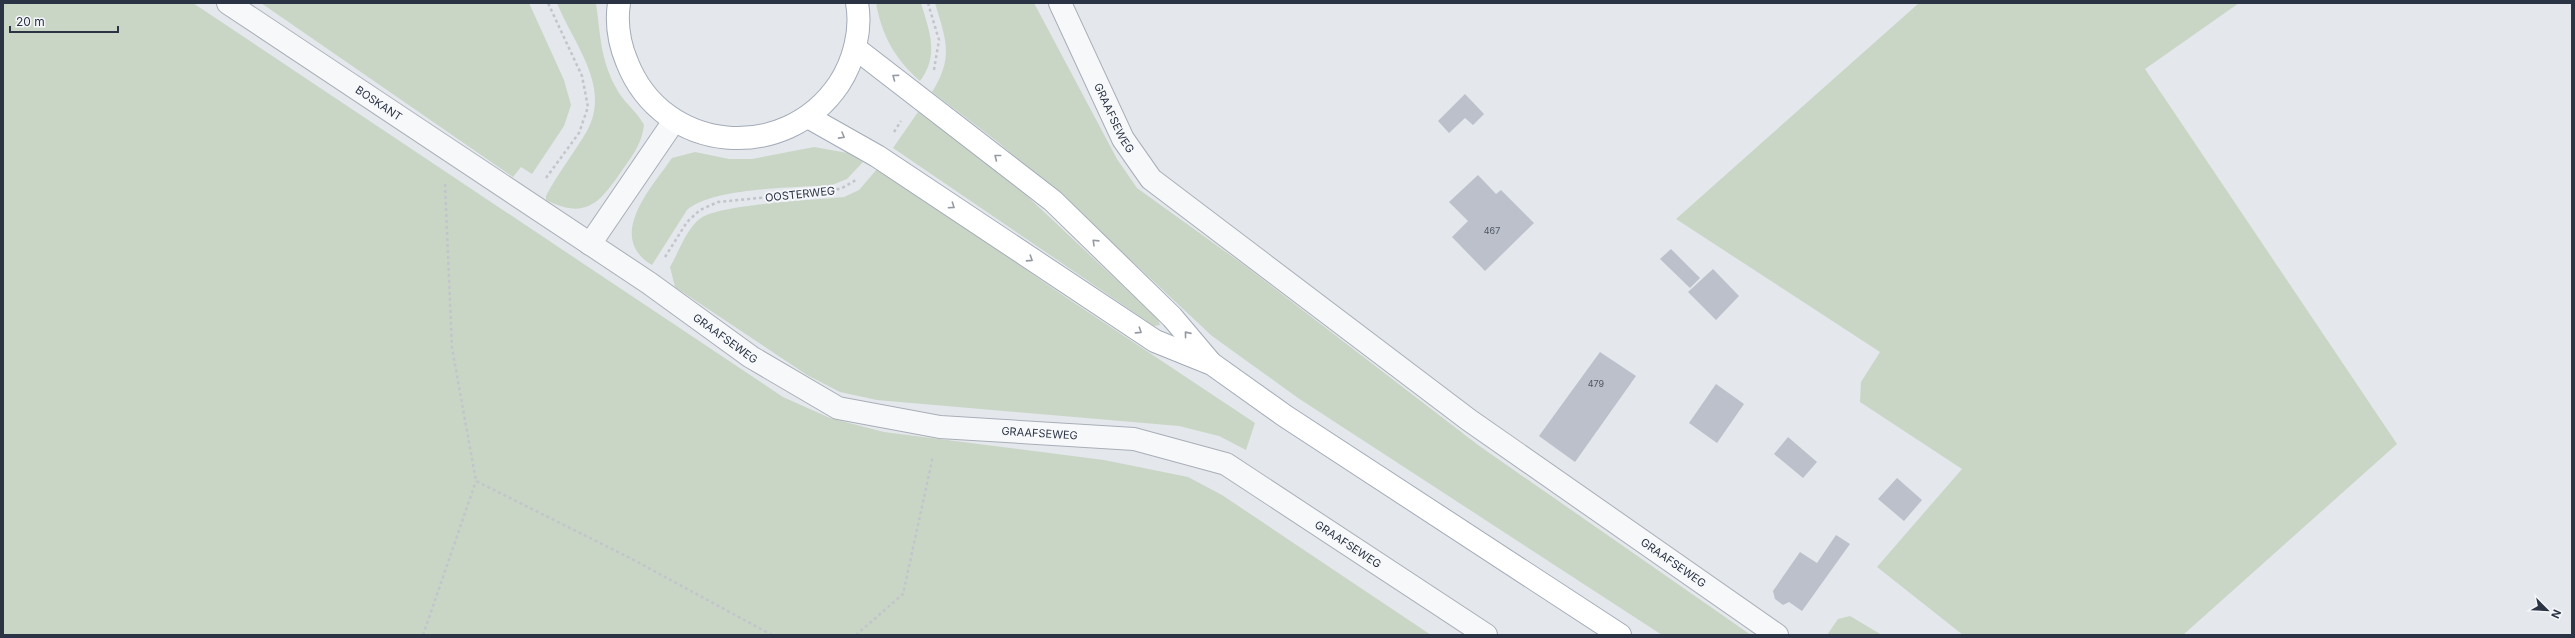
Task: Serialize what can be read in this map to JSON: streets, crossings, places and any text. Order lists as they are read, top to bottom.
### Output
{
  "streets": {
    "street": ["BOSKANT", "GRAAFSEWEG"],
    "path": ["OOSTERWEG"]
  },
  "crossings": [
    ["BOSKANT", "GRAAFSEWEG"],
    ["GRAAFSEWEG", "OOSTERWEG"]
  ],
  "house_numbers": ["467", "479"],
  "scale_bar": "20 m",
  "north": "bottom right"
}
